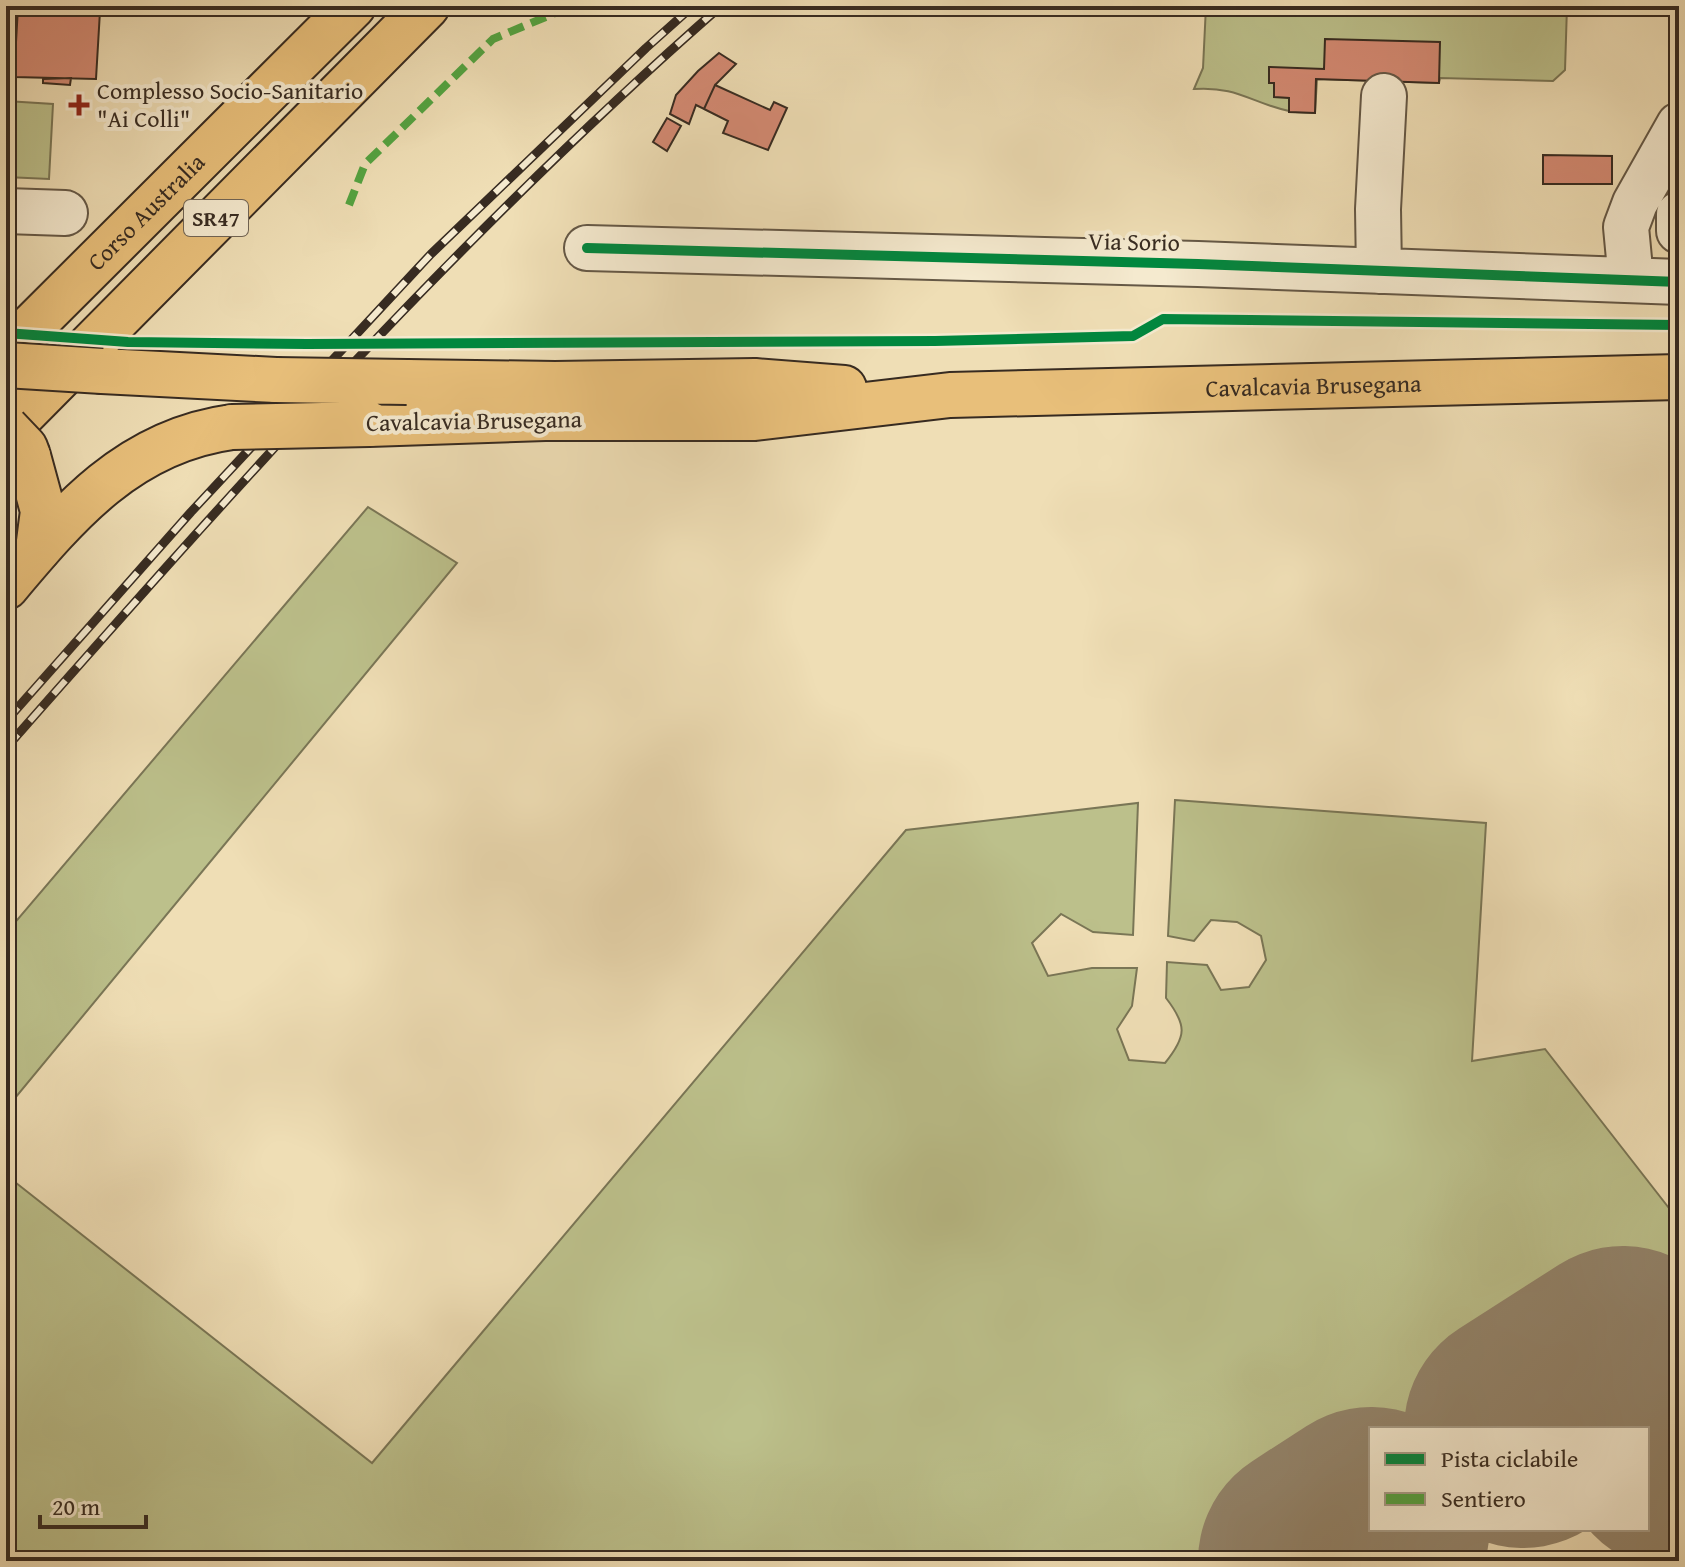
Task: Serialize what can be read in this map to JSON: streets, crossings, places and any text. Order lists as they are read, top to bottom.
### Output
{
  "streets": {
    "main road": ["Corso Australia", "SR47", "Cavalcavia Brusegana"],
    "street": ["Via Sorio"]
  },
  "places": {
    "health": ["Complesso Socio-Sanitario \"Ai Colli\""]
  },
  "legend": ["Pista ciclabile", "Sentiero"],
  "scale_bar": "20 m"
}
